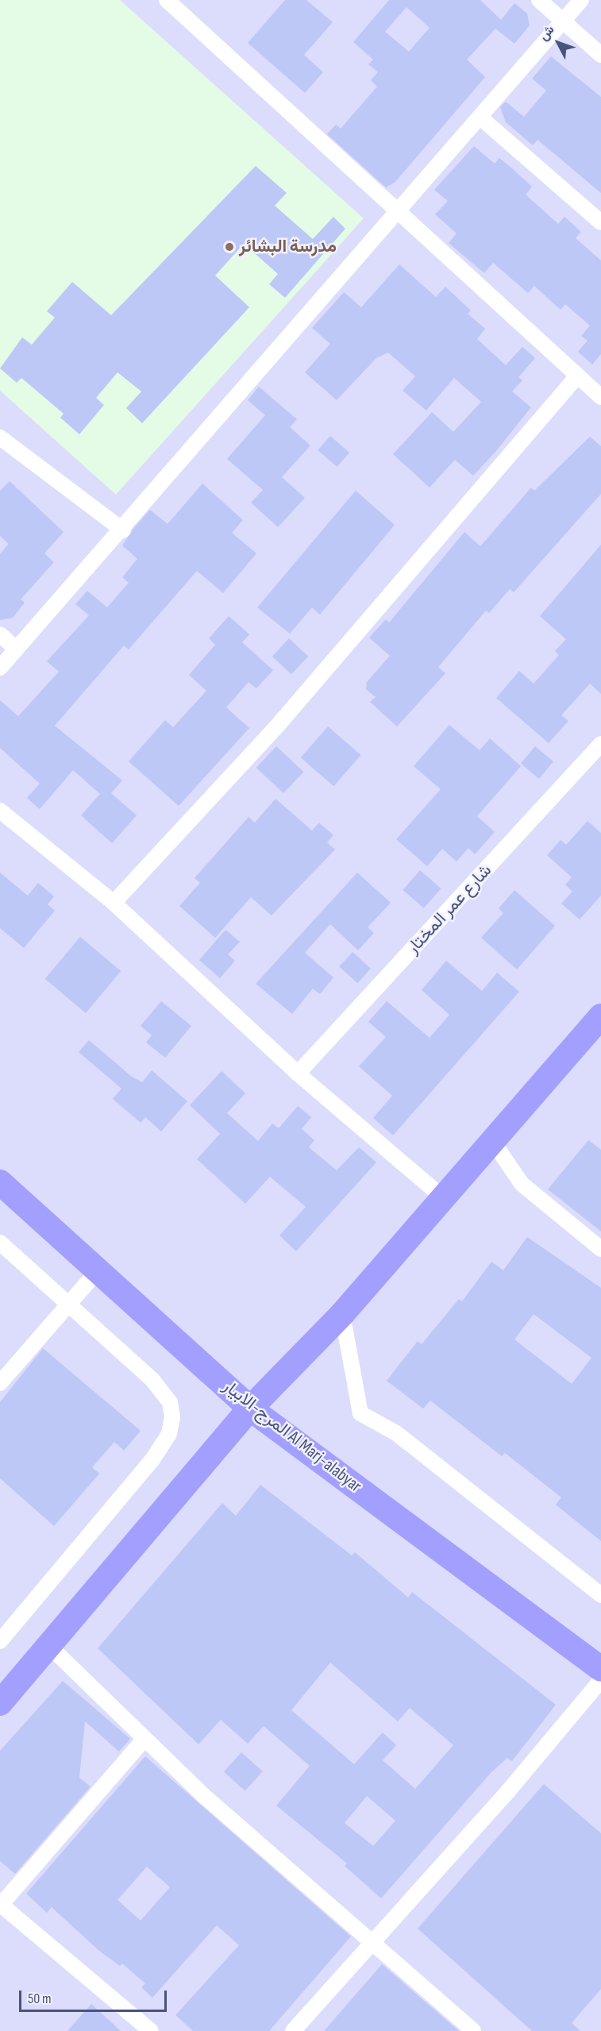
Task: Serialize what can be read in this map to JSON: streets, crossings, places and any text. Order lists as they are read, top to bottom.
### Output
{
  "streets": {
    "main road": ["المرج-الابيار Al Marj-alabyar"],
    "street": ["شارع عمر المختار"]
  },
  "places": ["مدرسة البشائر"],
  "scale_bar": "50 m",
  "north": "top left"
}
